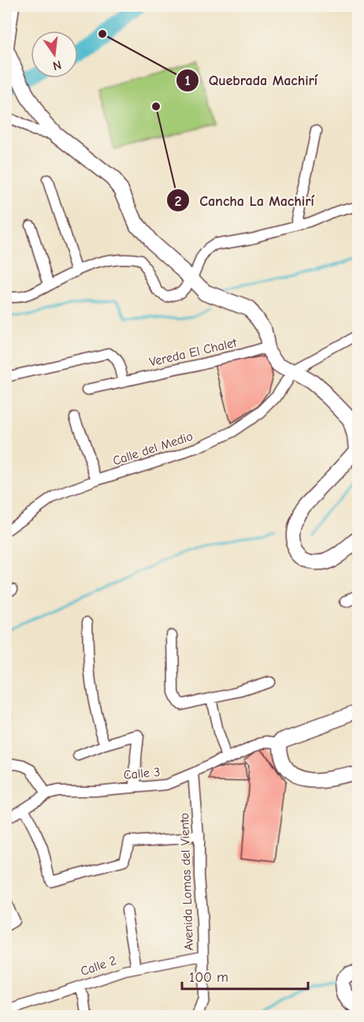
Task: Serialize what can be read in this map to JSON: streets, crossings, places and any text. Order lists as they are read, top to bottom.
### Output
{
  "streets": {
    "street": [
      "Vereda El Chalet",
      "Calle del Medio",
      "Calle 3",
      "Avenida Lomas del Viento",
      "Calle 2"
    ]
  },
  "crossings": [
    ["Calle 3", "Avenida Lomas del Viento"],
    ["Avenida Lomas del Viento", "Calle 2"]
  ],
  "places": ["Quebrada Machirí", "Cancha La Machirí"],
  "scale_bar": "100 m",
  "north": "bottom"
}
